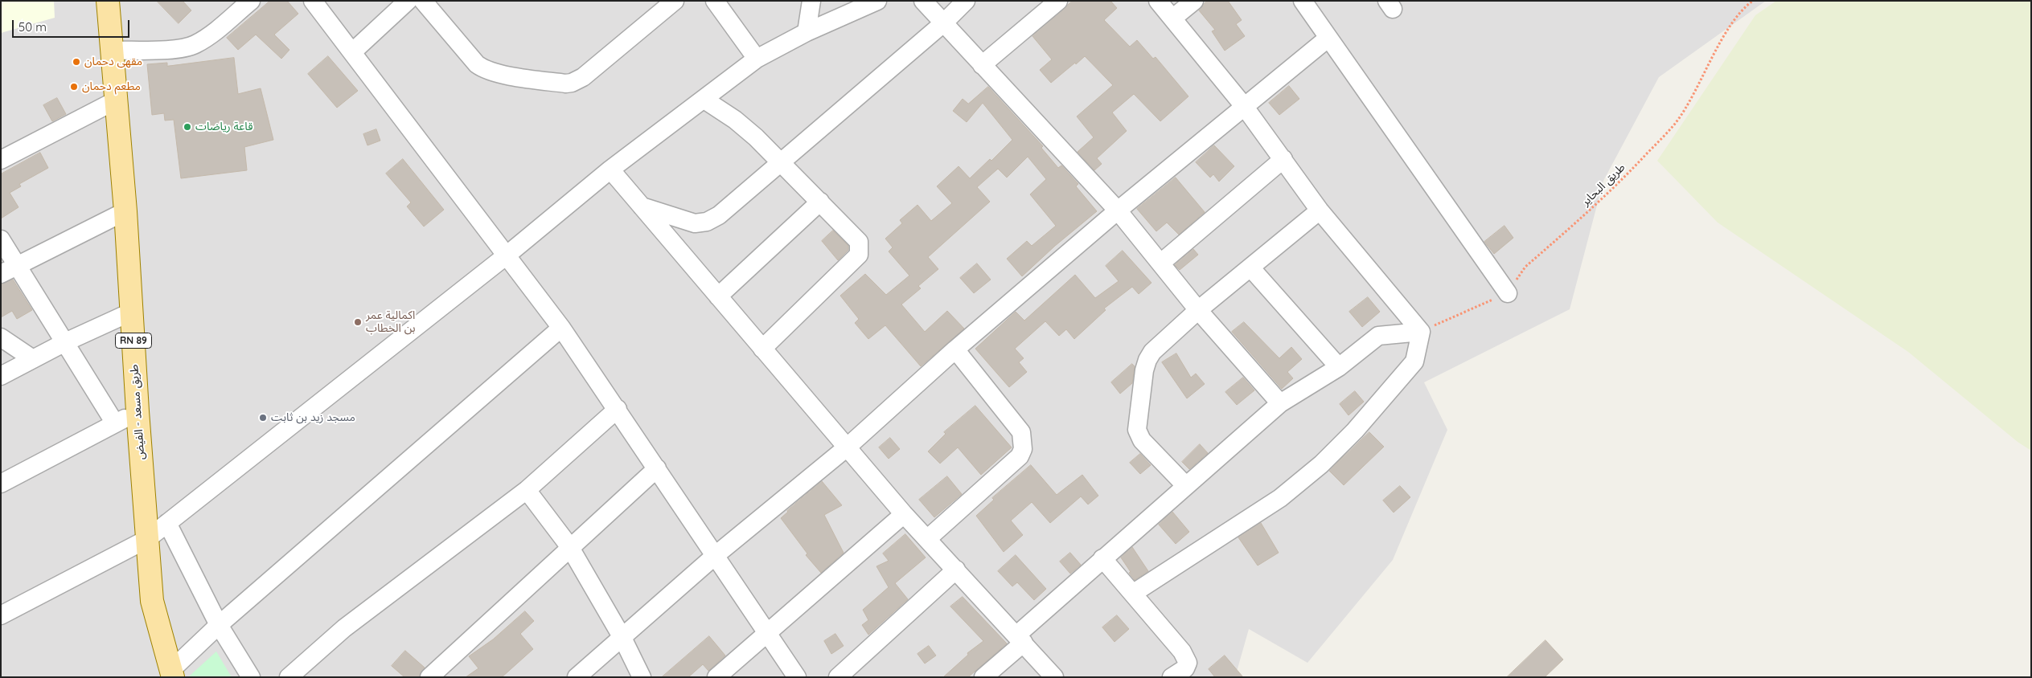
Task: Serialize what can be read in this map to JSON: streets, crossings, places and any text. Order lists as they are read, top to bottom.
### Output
{
  "streets": {
    "main road": ["RN 89", "طريق مسعد - الفيض"],
    "path": ["طريق البحاير"]
  },
  "places": [
    "مقهى دحمان",
    "مطعم دحمان",
    "قاعة رياضات",
    "اكمالية عمر بن الخطاب",
    "مسجد زيد بن ثابت"
  ],
  "scale_bar": "50 m"
}
